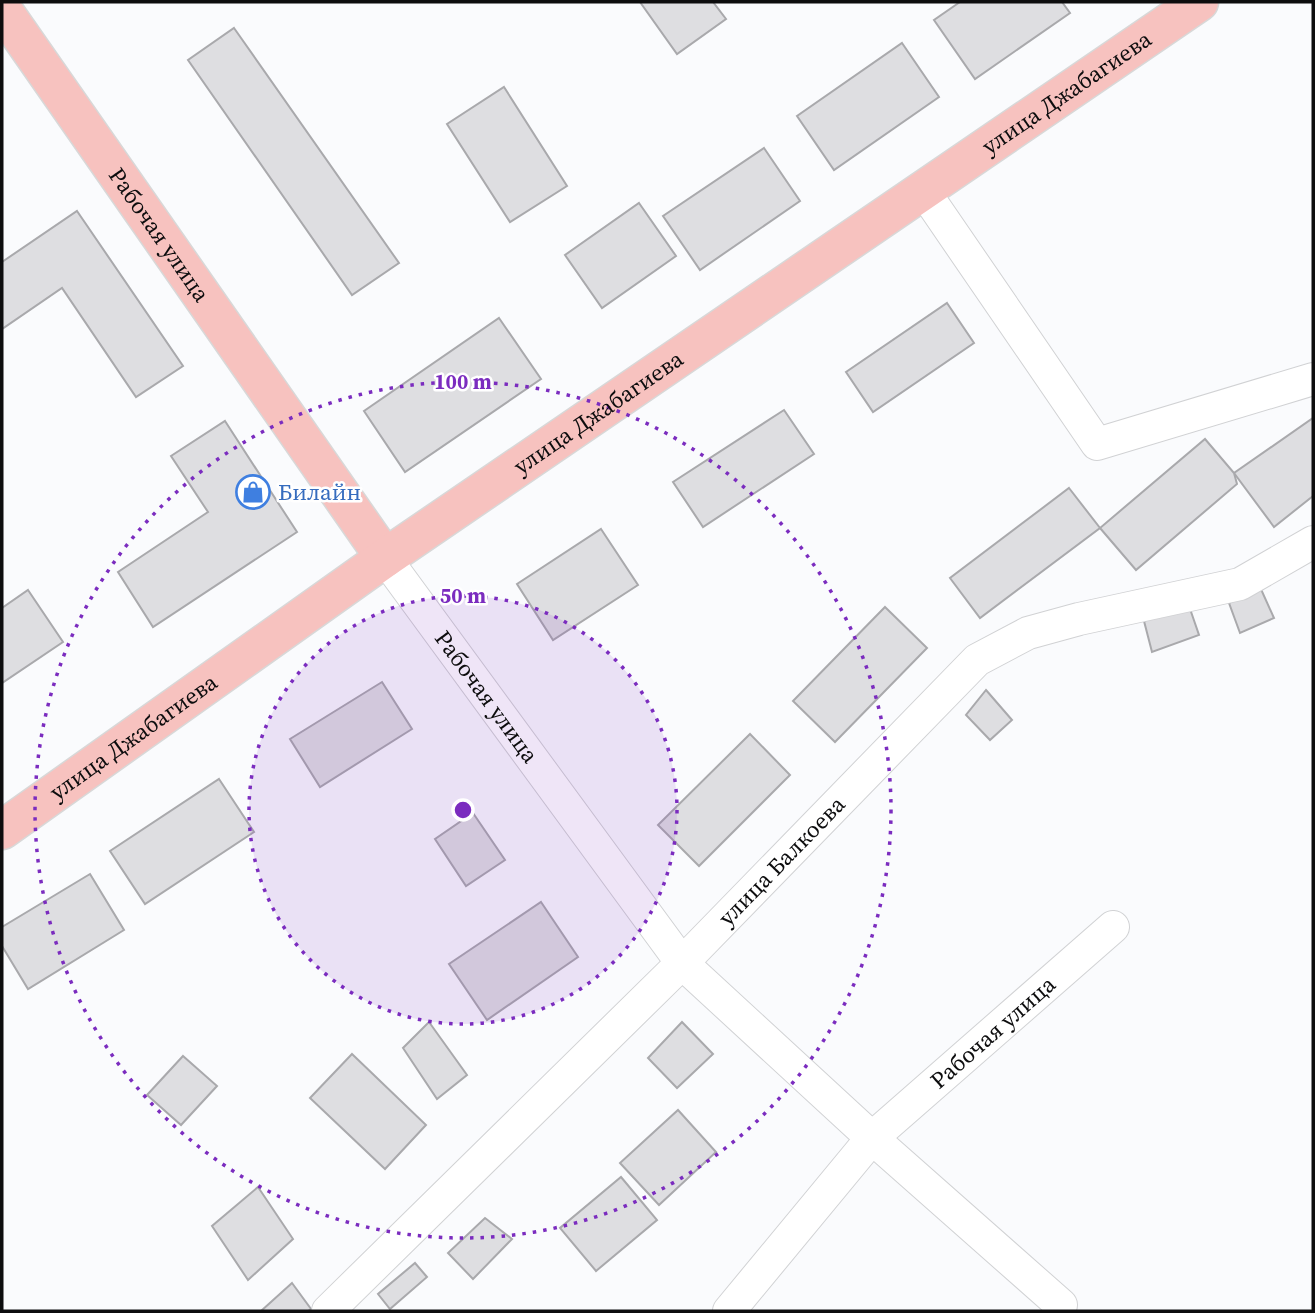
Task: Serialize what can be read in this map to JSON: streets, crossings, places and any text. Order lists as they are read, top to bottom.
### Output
{
  "streets": {
    "main road": ["улица Джабагиева", "Рабочая улица"],
    "street": ["улица Балкоева"]
  },
  "crossings": [
    ["улица Джабагиева", "Рабочая улица"],
    ["Рабочая улица", "улица Балкоева"]
  ],
  "places": {
    "shop": ["Билайн"]
  },
  "rings": ["100 m", "50 m"]
}
